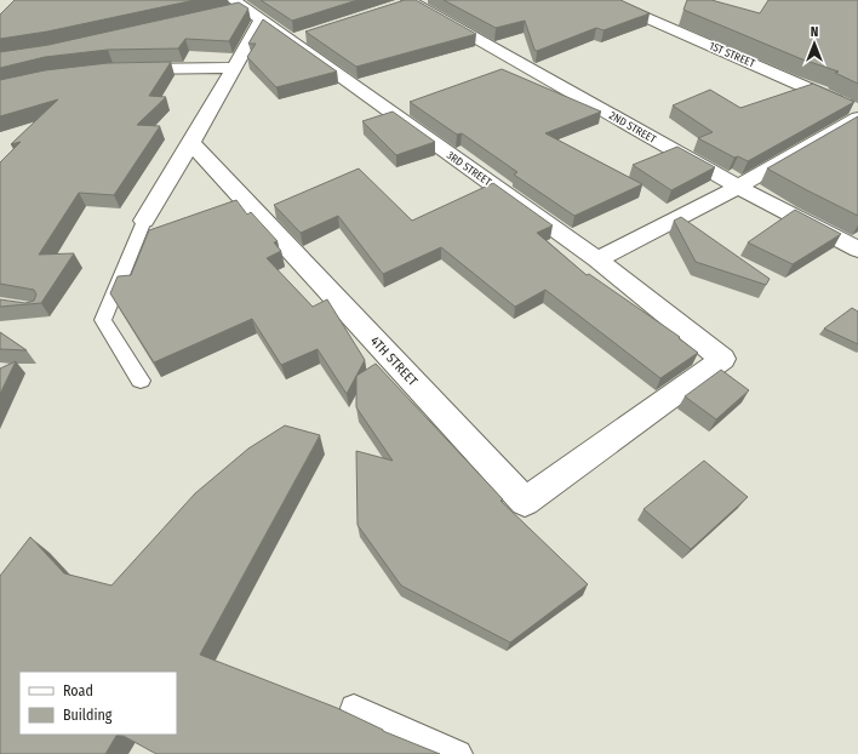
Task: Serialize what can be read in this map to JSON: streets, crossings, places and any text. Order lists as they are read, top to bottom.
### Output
{
  "streets": {
    "street": [
      "1ST STREET",
      "2ND STREET",
      "3RD STREET",
      "4TH STREET"
    ]
  },
  "crossings": [
    ["3RD STREET", "4TH STREET"]
  ],
  "legend": ["Road", "Building"],
  "north": "top"
}
